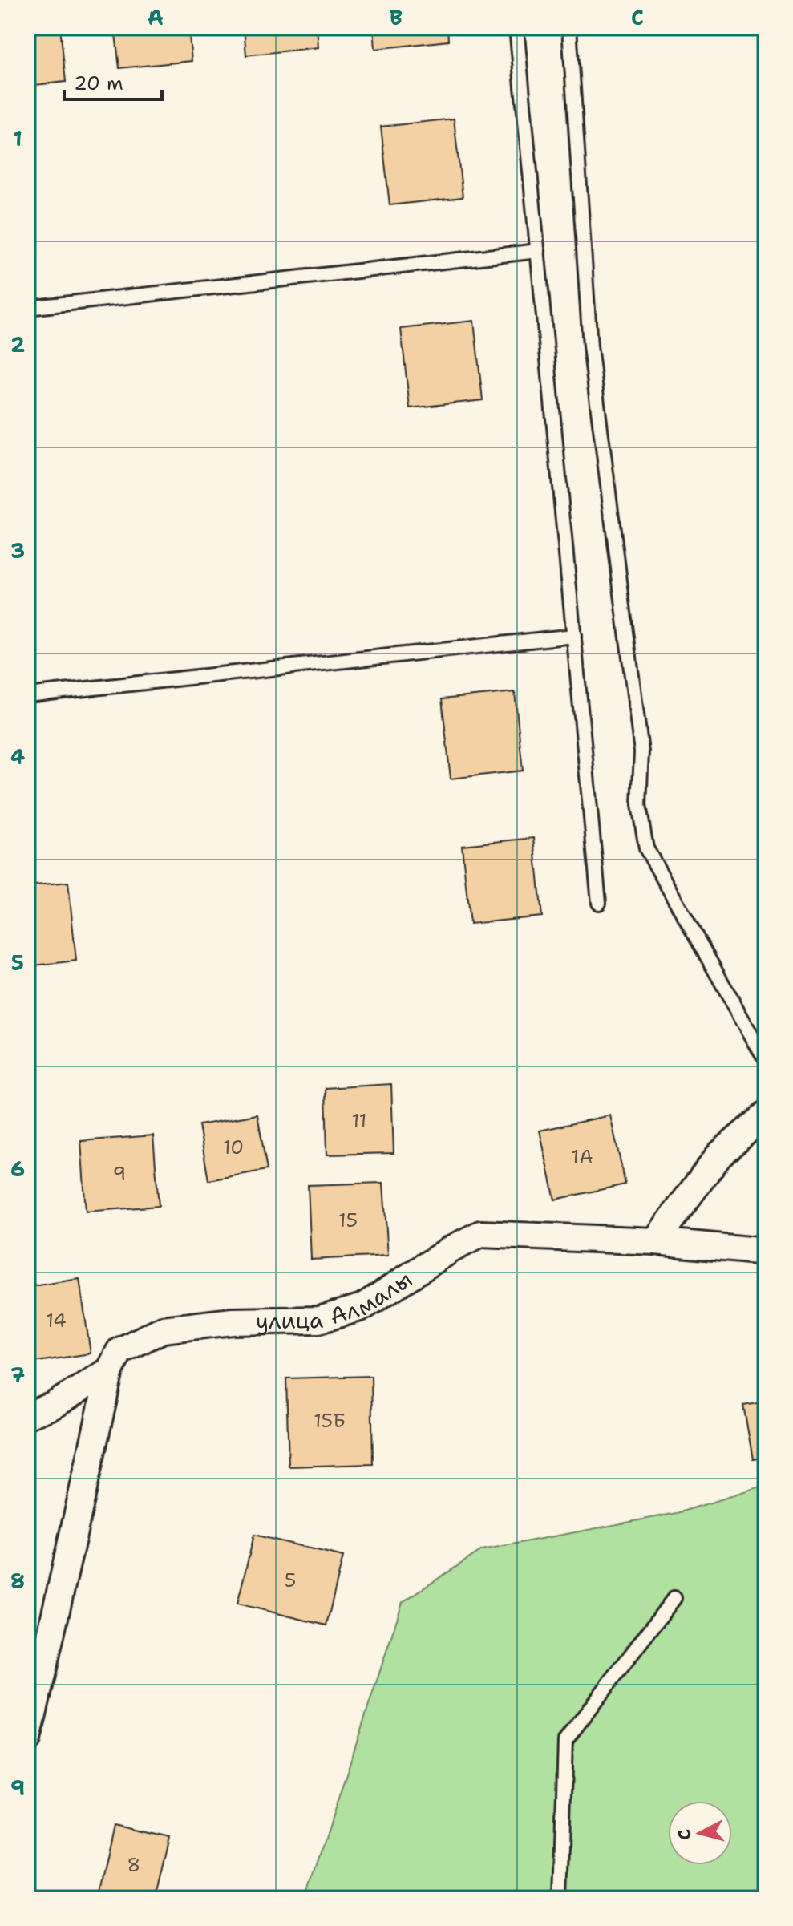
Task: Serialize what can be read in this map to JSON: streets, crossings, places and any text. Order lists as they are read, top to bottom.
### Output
{
  "streets": {
    "street": ["улица Алмалы"]
  },
  "house_numbers": [
    "11",
    "10",
    "1А",
    "9",
    "15",
    "14",
    "15Б",
    "5",
    "8"
  ],
  "scale_bar": "20 m",
  "north": "left",
  "grid": {
    "columns": ["A", "B", "C"],
    "rows": [
      "1",
      "2",
      "3",
      "4",
      "5",
      "6",
      "7",
      "8",
      "9"
    ]
  }
}
